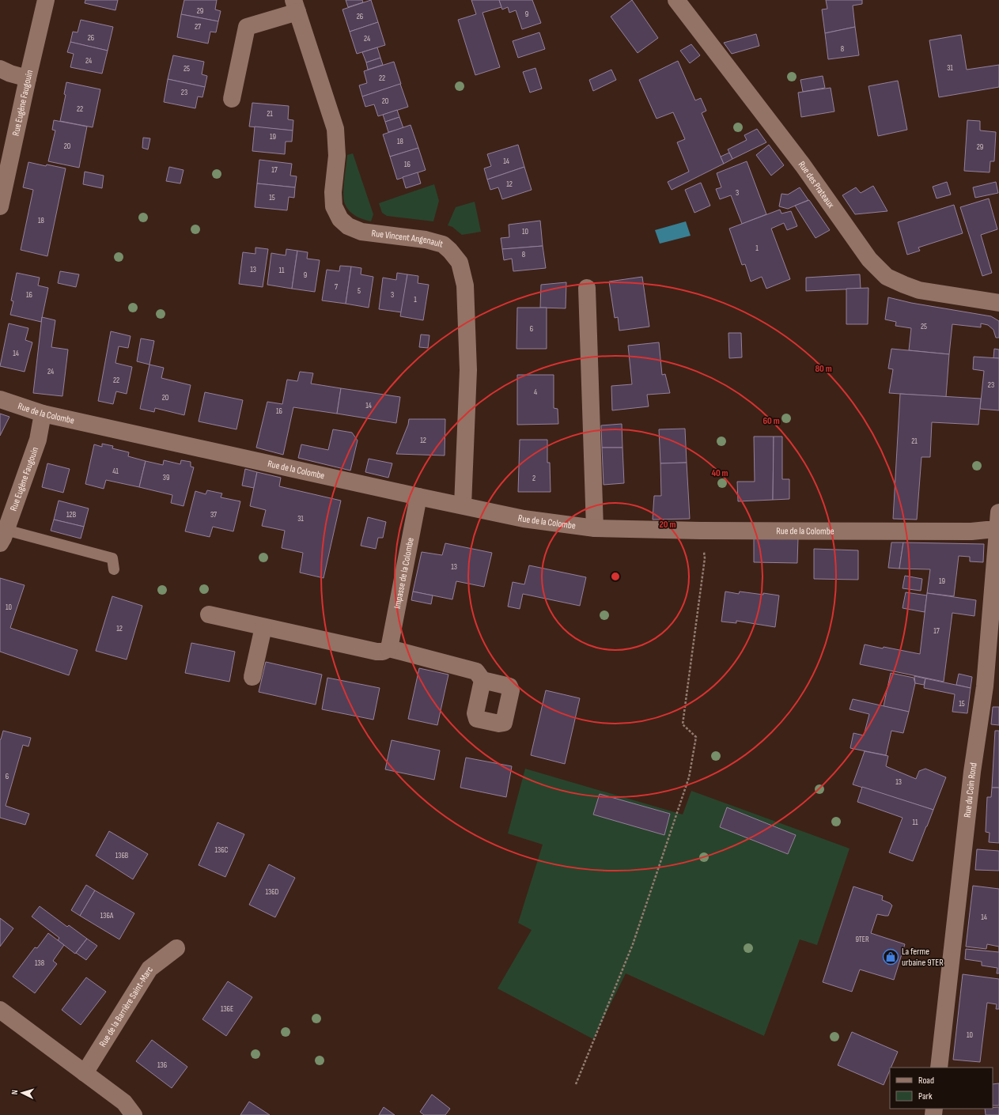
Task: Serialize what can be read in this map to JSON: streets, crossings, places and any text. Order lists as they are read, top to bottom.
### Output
{
  "streets": {
    "street": [
      "Rue Eugène Faugouin",
      "Rue des Prateaux",
      "Rue Vincent Angenault",
      "Rue de la Colombe",
      "Impasse de la Colombe",
      "Rue du Coin Rond",
      "Rue de la Barrière Saint-Marc"
    ]
  },
  "crossings": [
    ["Rue Eugène Faugouin", "Rue de la Colombe"],
    ["Rue Vincent Angenault", "Rue de la Colombe"],
    ["Rue de la Colombe", "Impasse de la Colombe"],
    ["Rue de la Colombe", "Rue du Coin Rond"]
  ],
  "places": {
    "shop": ["La ferme urbaine 9TER"]
  },
  "house_numbers": [
    "29",
    "9",
    "26",
    "27",
    "26",
    "24",
    "8",
    "24",
    "31",
    "25",
    "22",
    "23",
    "20",
    "22",
    "21",
    "19",
    "18",
    "20",
    "29",
    "14",
    "16",
    "17",
    "12",
    "3",
    "15",
    "18",
    "10",
    "1",
    "8",
    "13",
    "11",
    "9",
    "7",
    "5",
    "16",
    "3",
    "1",
    "25",
    "6",
    "14",
    "24",
    "22",
    "23",
    "4",
    "20",
    "14",
    "16",
    "12",
    "21",
    "41",
    "39",
    "2",
    "12B",
    "37",
    "31",
    "13",
    "19",
    "10",
    "12",
    "17",
    "15",
    "6",
    "13",
    "11",
    "136C",
    "136B",
    "136D",
    "136A",
    "14",
    "9TER",
    "138",
    "136E",
    "10",
    "136"
  ],
  "legend": ["Road", "Park"],
  "north": "left",
  "rings": [
    "80 m",
    "60 m",
    "40 m",
    "20 m"
  ]
}
